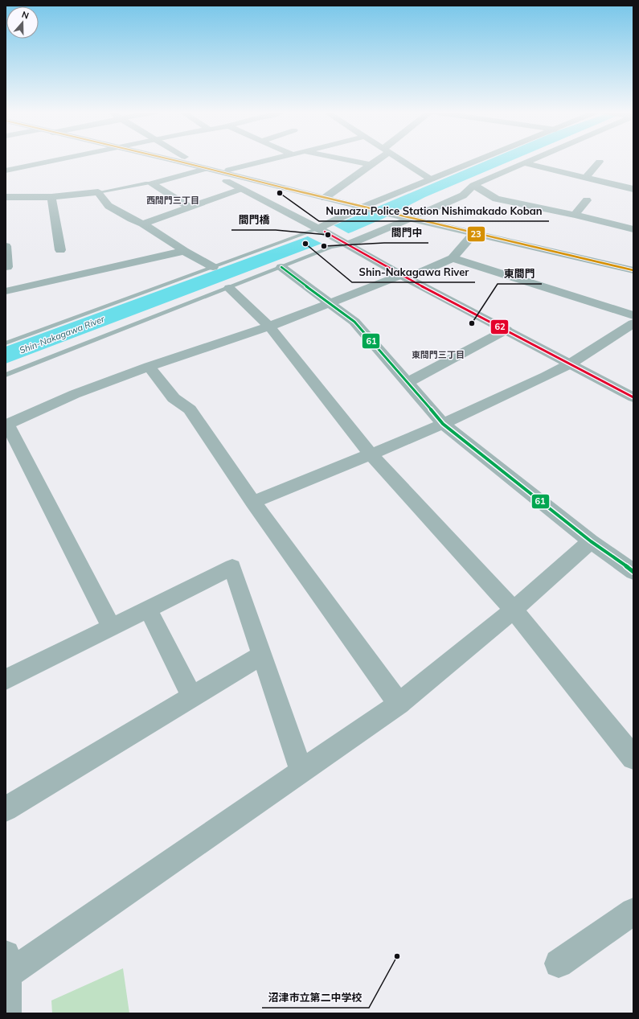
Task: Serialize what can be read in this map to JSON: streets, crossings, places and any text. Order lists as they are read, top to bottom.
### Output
{
  "districts": ["西間門三丁目", "東間門三丁目"],
  "water": ["Shin-Nakagawa River"],
  "places": [
    "Numazu Police Station Nishimakado Koban",
    "間門橋",
    "Shin-Nakagawa River",
    "間門中",
    "東間門",
    "沼津市立第二中学校"
  ],
  "lines": ["transit line 23", "transit line 62", "transit line 61"],
  "north": "top"
}
